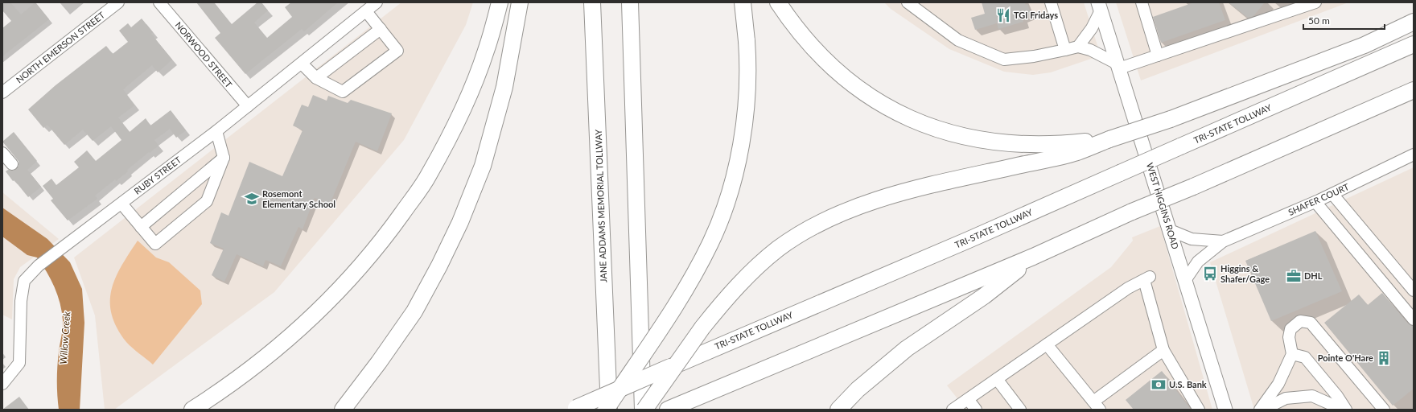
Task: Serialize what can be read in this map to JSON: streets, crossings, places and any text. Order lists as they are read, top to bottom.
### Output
{
  "streets": {
    "highway": ["TRI-STATE TOLLWAY", "JANE ADDAMS MEMORIAL TOLLWAY"],
    "main road": ["WEST HIGGINS ROAD"],
    "street": [
      "NORTH EMERSON STREET",
      "NORWOOD STREET",
      "RUBY STREET",
      "SHAFER COURT"
    ]
  },
  "crossings": [
    ["NORWOOD STREET", "RUBY STREET"],
    ["SHAFER COURT", "WEST HIGGINS ROAD"]
  ],
  "water": ["Willow Creek"],
  "places": {
    "restaurant": ["TGI Fridays"],
    "school or university": ["Rosemont Elementary School"],
    "bus stop": ["Higgins & Shafer/Gage"],
    "office": ["DHL"],
    "building": ["Pointe O'Hare"],
    "bank": ["U.S. Bank"]
  },
  "scale_bar": "50 m"
}
